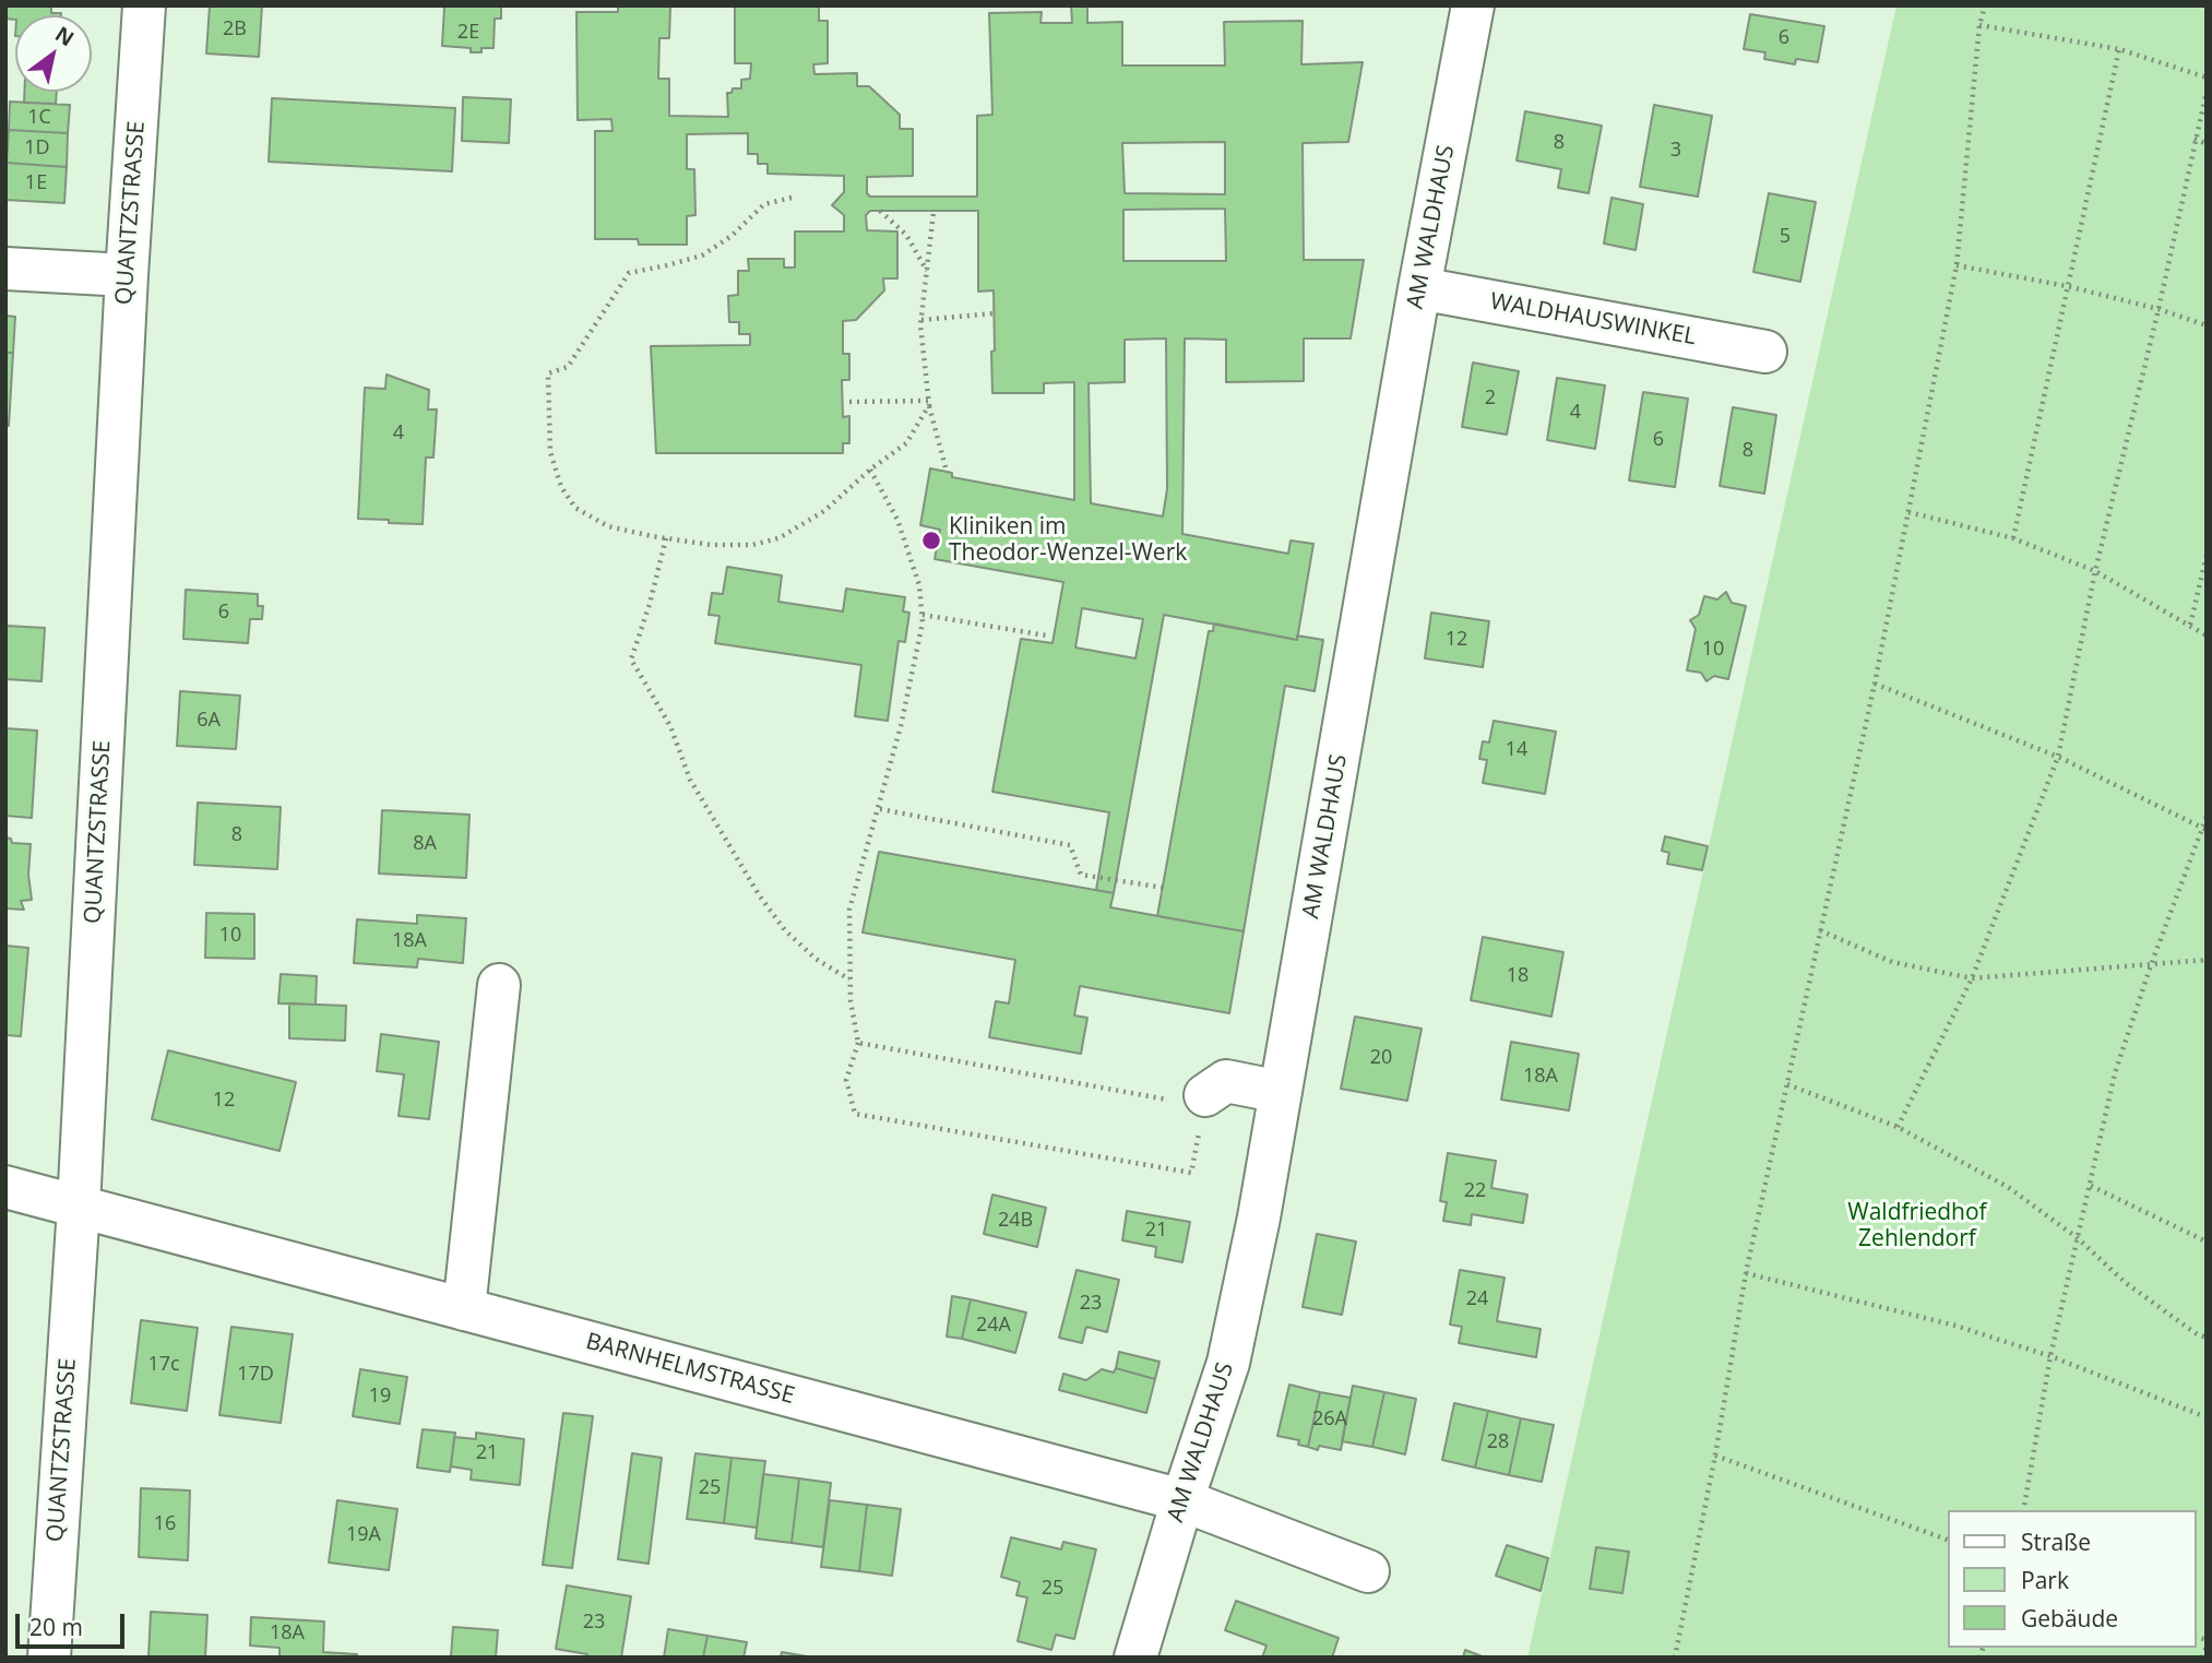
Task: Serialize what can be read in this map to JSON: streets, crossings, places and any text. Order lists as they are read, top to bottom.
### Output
{
  "streets": {
    "street": [
      "QUANTZSTRASSE",
      "AM WALDHAUS",
      "WALDHAUSWINKEL",
      "BARNHELMSTRASSE"
    ]
  },
  "crossings": [
    ["QUANTZSTRASSE", "BARNHELMSTRASSE"],
    ["AM WALDHAUS", "WALDHAUSWINKEL"],
    ["AM WALDHAUS", "BARNHELMSTRASSE"]
  ],
  "parks": ["Waldfriedhof Zehlendorf"],
  "places": ["Kliniken im Theodor-Wenzel-Werk"],
  "house_numbers": [
    "2B",
    "2E",
    "6",
    "1C",
    "8",
    "1D",
    "3",
    "1E",
    "5",
    "2",
    "4",
    "4",
    "6",
    "8",
    "6",
    "12",
    "10",
    "6A",
    "14",
    "8",
    "8A",
    "10",
    "18A",
    "18",
    "20",
    "18A",
    "12",
    "22",
    "24B",
    "21",
    "24",
    "23",
    "24A",
    "17c",
    "17D",
    "19",
    "26A",
    "28",
    "21",
    "25",
    "16",
    "19A",
    "25",
    "23",
    "18A"
  ],
  "legend": ["Straße", "Park", "Gebäude"],
  "scale_bar": "20 m",
  "north": "top right"
}
